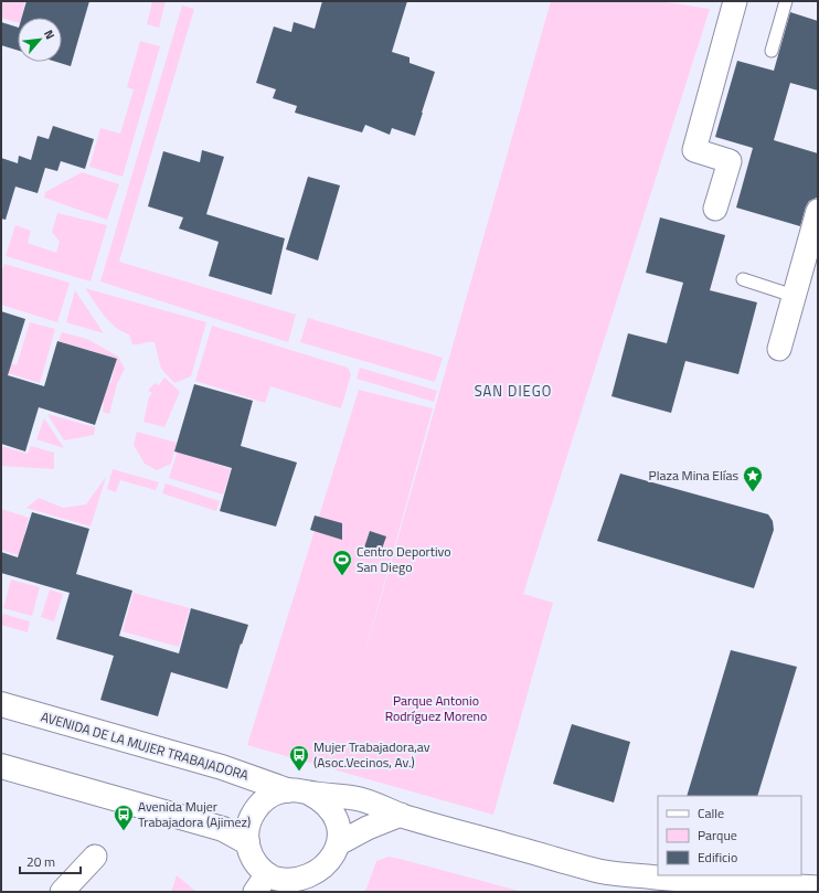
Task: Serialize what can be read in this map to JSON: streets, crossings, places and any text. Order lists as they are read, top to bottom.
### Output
{
  "streets": {
    "street": ["AVENIDA DE LA MUJER TRABAJADORA"]
  },
  "districts": ["SAN DIEGO"],
  "parks": ["Parque Antonio Rodríguez Moreno"],
  "places": {
    "place": ["Plaza Mina Elías"],
    "sports": ["Centro Deportivo San Diego"],
    "bus stop": ["Mujer Trabajadora,av (Asoc.Vecinos, Av.)", "Avenida Mujer Trabajadora (Ajimez)"]
  },
  "legend": ["Calle", "Parque", "Edificio"],
  "scale_bar": "20 m",
  "north": "top right"
}
